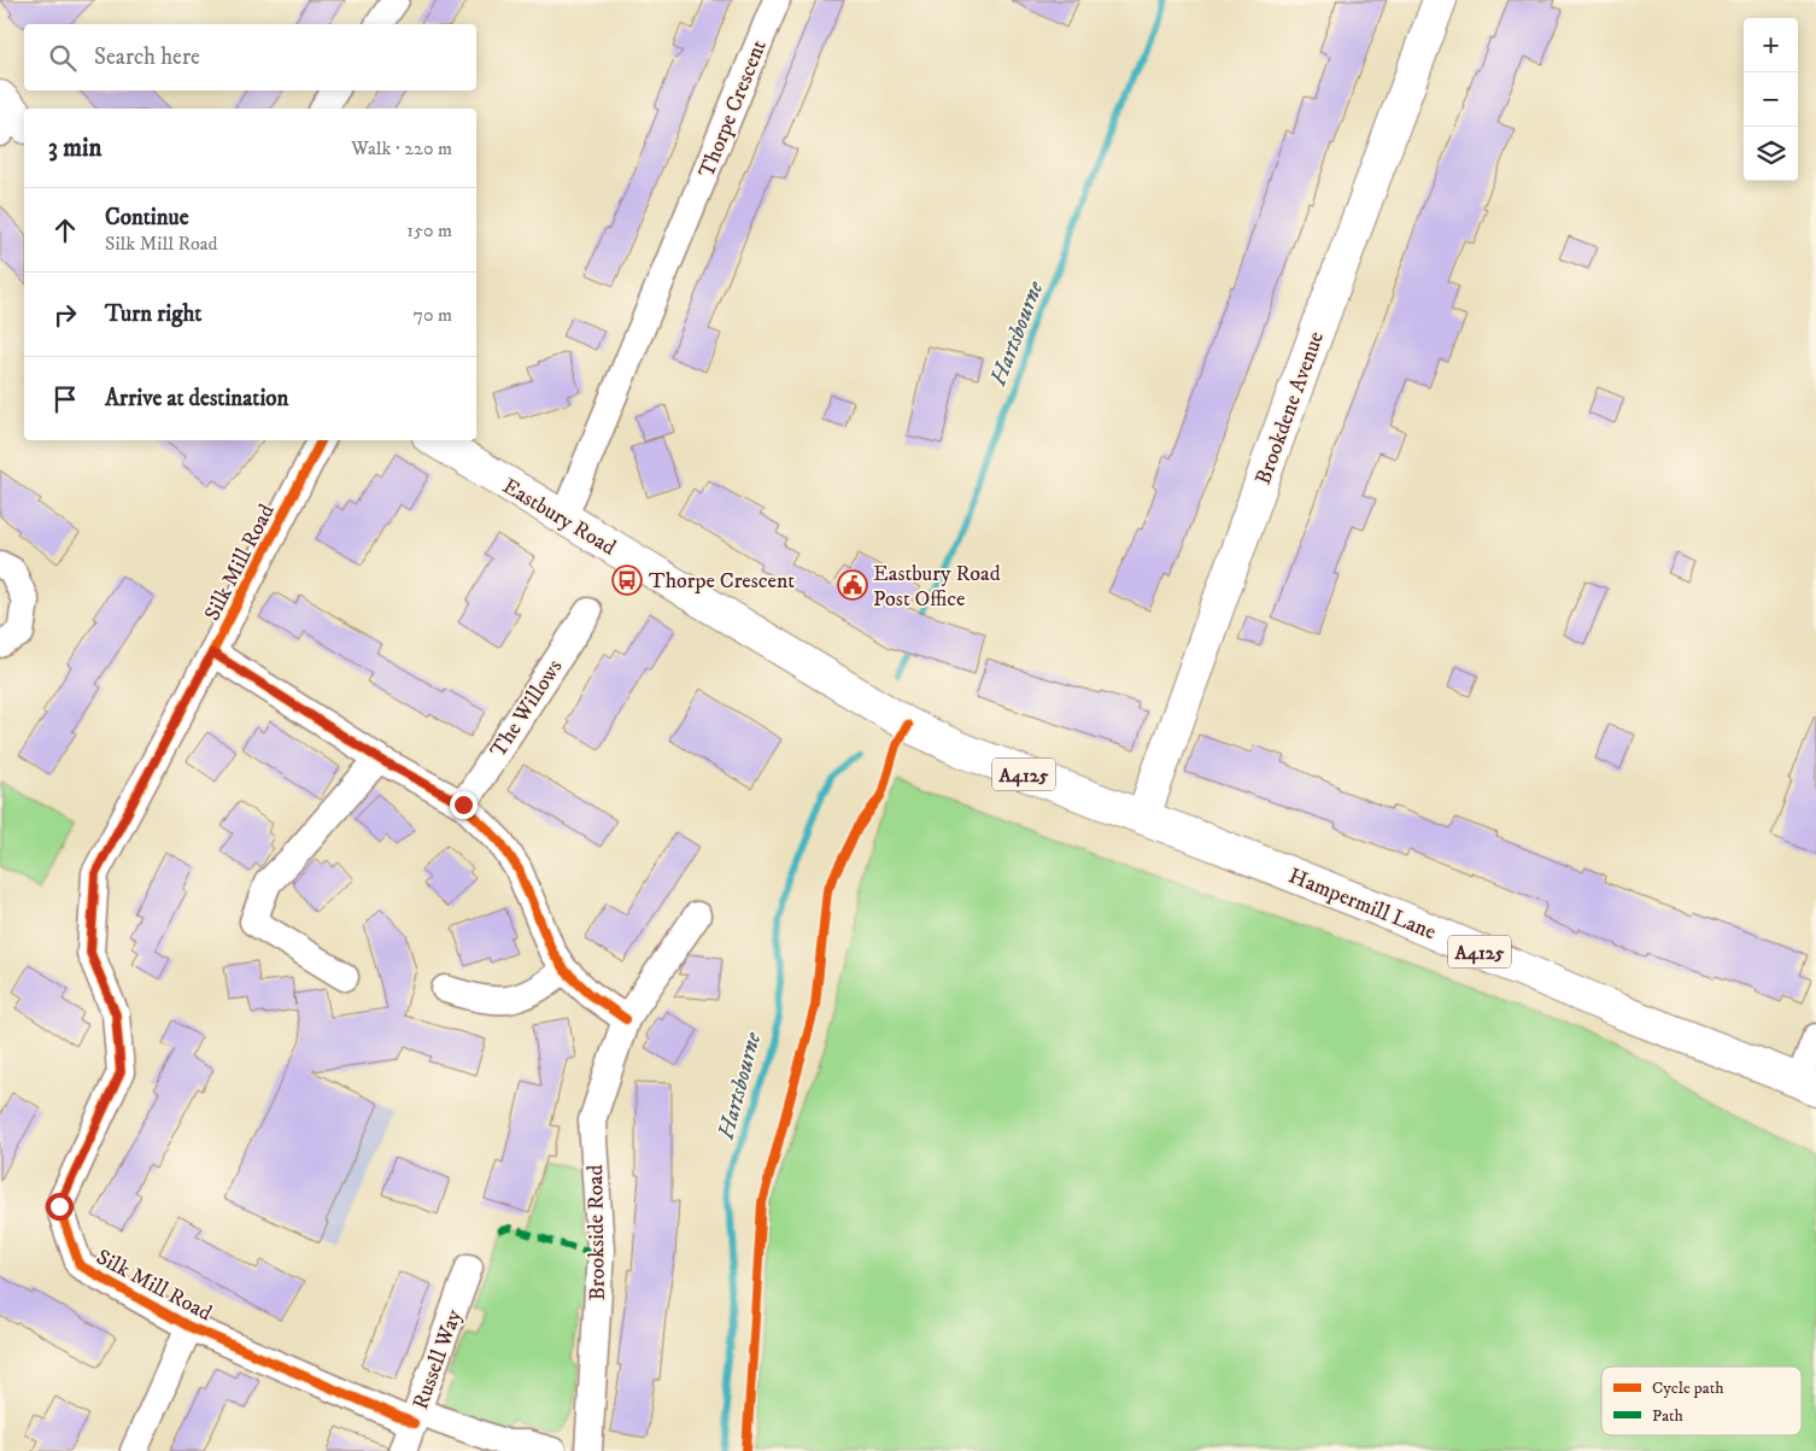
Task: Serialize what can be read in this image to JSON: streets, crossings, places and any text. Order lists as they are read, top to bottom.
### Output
{
  "streets": {
    "main road": [
      "Brookdene Avenue",
      "Eastbury Road",
      "A4125",
      "Hampermill Lane"
    ],
    "street": [
      "Thorpe Crescent",
      "Silk Mill Road",
      "The Willows",
      "Brookside Road",
      "Russell Way"
    ]
  },
  "crossings": [
    ["Thorpe Crescent", "Eastbury Road"],
    ["Brookdene Avenue", "Hampermill Lane"],
    ["Eastbury Road", "Hampermill Lane"],
    ["Silk Mill Road", "Russell Way"]
  ],
  "water": ["Hartsbourne"],
  "places": {
    "bus stop": ["Thorpe Crescent"],
    "public building": ["Eastbury Road Post Office"]
  },
  "legend": ["Cycle path", "Path"],
  "page": {
    "map_buttons": ["+", "−"],
    "search": "Search here",
    "heading": ["3 min", "Walk · 220 m"],
    "list": [
      ["Continue", "Silk Mill Road", "150 m"],
      ["Turn right", "70 m"],
      "Arrive at destination"
    ]
  }
}
